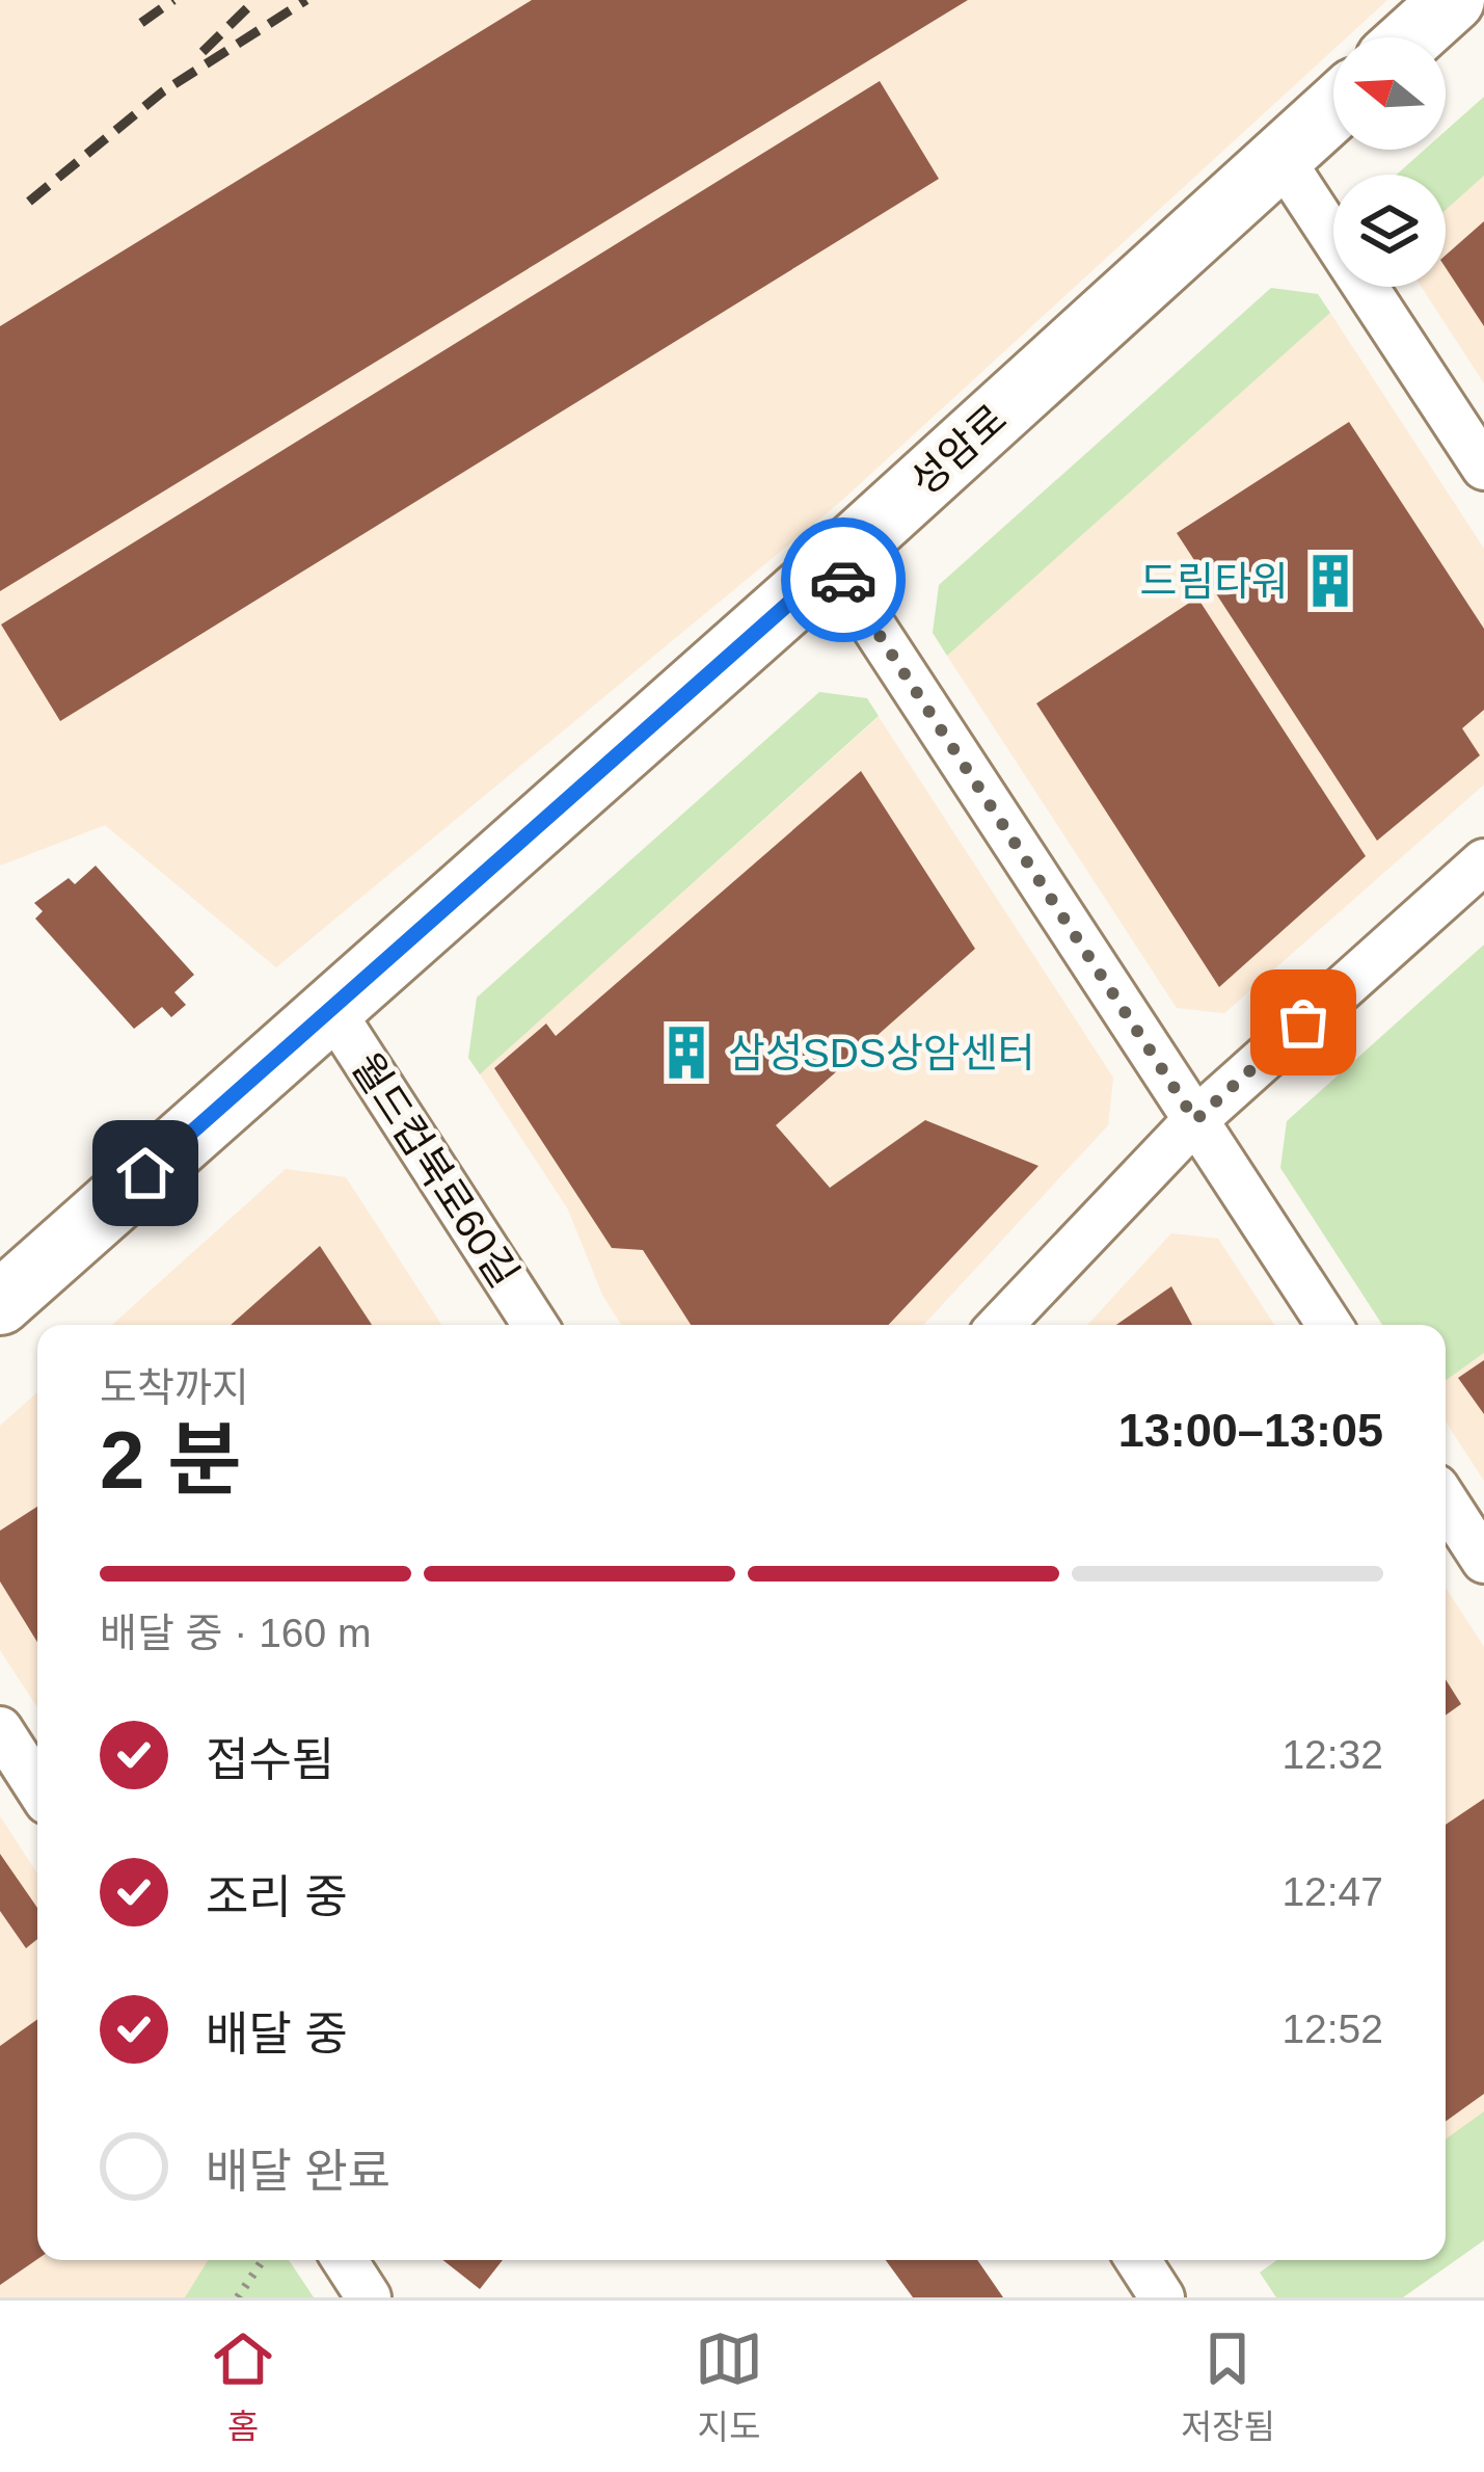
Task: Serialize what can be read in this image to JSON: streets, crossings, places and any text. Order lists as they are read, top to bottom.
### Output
{
  "streets": {
    "main road": ["성암로"],
    "street": ["월드컵북로60길"]
  },
  "crossings": [
    ["성암로", "월드컵북로60길"]
  ],
  "places": {
    "building": ["드림타워", "삼성SDS상암센터"]
  },
  "north": "left",
  "page": {
    "heading": ["2 분", "도착까지", "13:00–13:05"],
    "bar": "배달 중 · 160 m",
    "list": [
      ["접수됨", "12:32"],
      ["조리 중", "12:47"],
      ["배달 중", "12:52"],
      "배달 완료"
    ],
    "tabs": ["홈", "지도", "저장됨"]
  }
}
